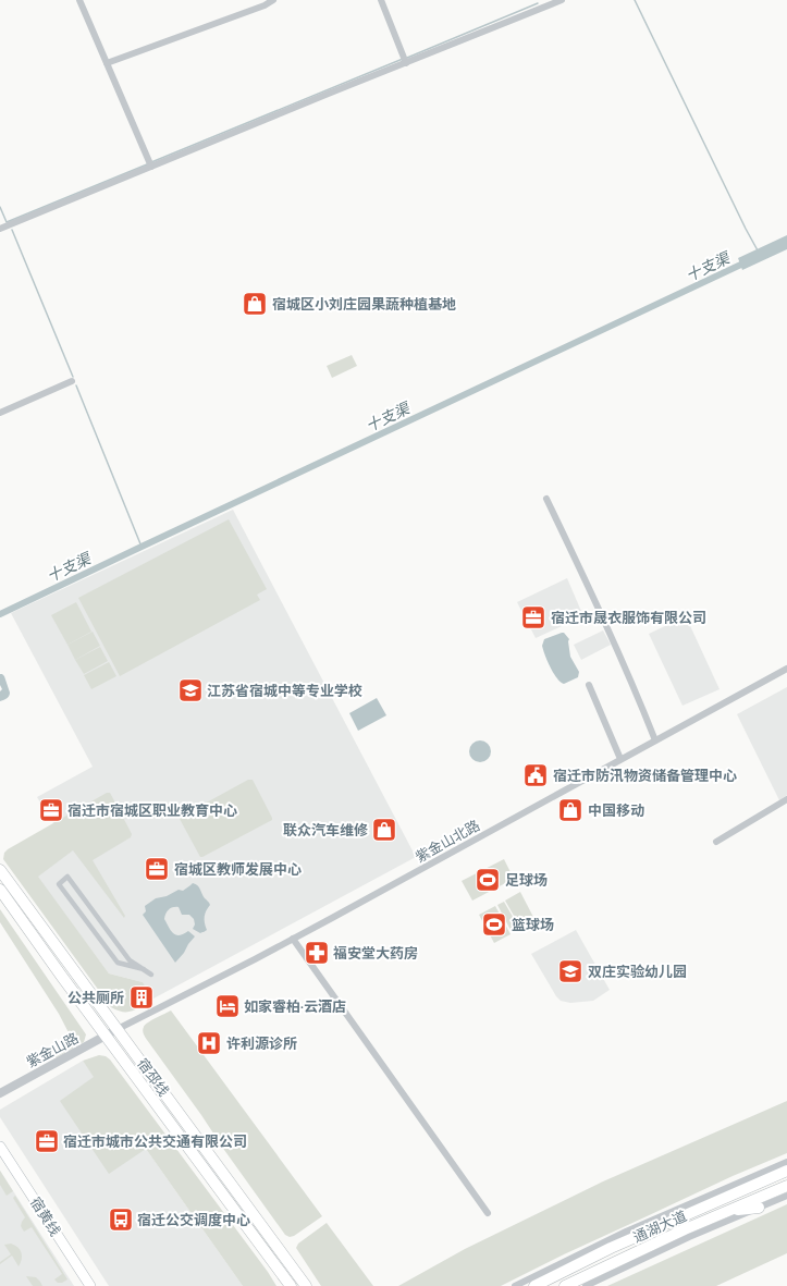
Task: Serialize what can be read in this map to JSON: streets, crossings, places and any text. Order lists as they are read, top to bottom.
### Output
{
  "streets": {
    "main road": ["宿邳线", "宿黄线", "通湖大道"],
    "street": ["紫金山北路", "紫金山路"]
  },
  "crossings": [
    ["紫金山北路", "紫金山路"],
    ["紫金山北路", "宿邳线"],
    ["紫金山路", "宿邳线"]
  ],
  "water": ["十支渠"],
  "places": {
    "shop": ["宿城区小刘庄园果蔬种植基地", "中国移动", "联众汽车维修"],
    "office": [
      "宿迁市晟衣服饰有限公司",
      "宿迁市宿城区职业教育中心",
      "宿城区教师发展中心",
      "宿迁市城市公共交通有限公司"
    ],
    "school or university": ["江苏省宿城中等专业学校", "双庄实验幼儿园"],
    "public building": ["宿迁市防汛物资储备管理中心"],
    "sports": ["足球场", "篮球场"],
    "pharmacy": ["福安堂大药房"],
    "building": ["公共厕所"],
    "hotel": ["如家睿柏·云酒店"],
    "hospital": ["许利源诊所"],
    "bus stop": ["宿迁公交调度中心"]
  }
}
